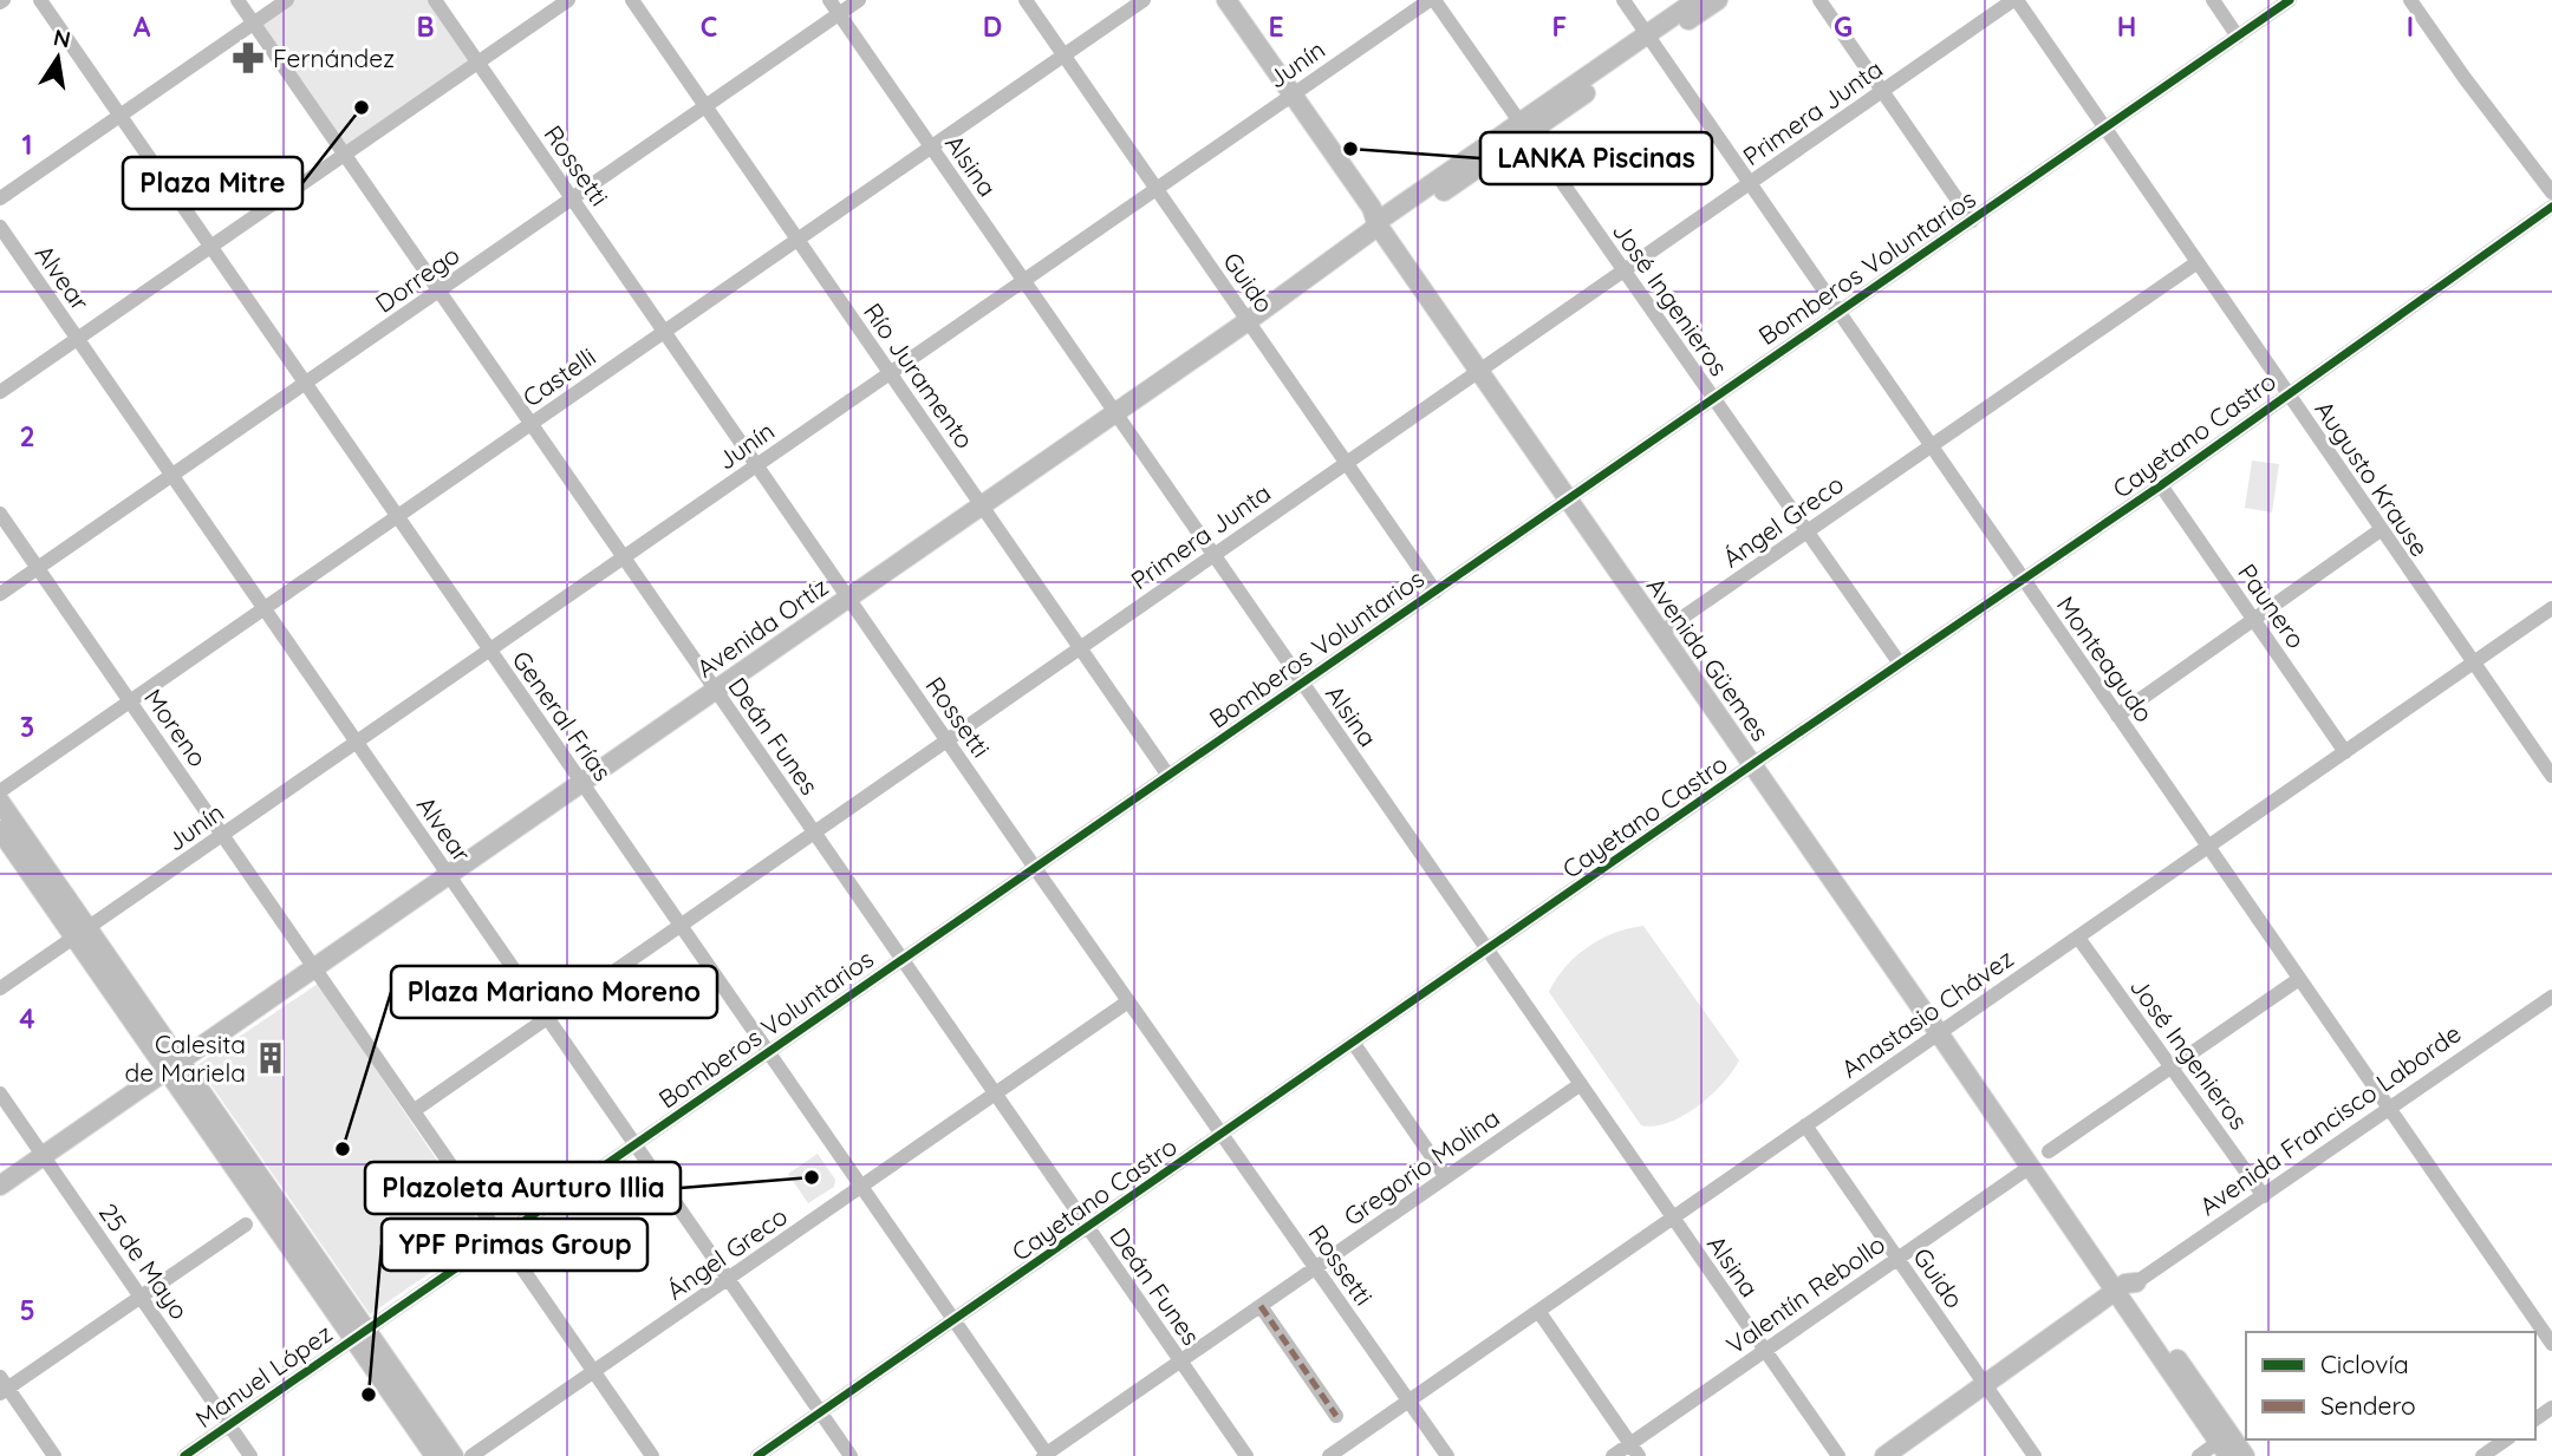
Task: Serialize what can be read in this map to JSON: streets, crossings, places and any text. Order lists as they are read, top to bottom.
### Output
{
  "streets": {
    "main road": ["Avenida Ortíz", "Avenida Güemes", "Avenida Francisco Laborde"],
    "street": [
      "Junín",
      "Primera Junta",
      "Rossetti",
      "Alsina",
      "Bomberos Voluntarios",
      "Alvear",
      "Dorrego",
      "Guido",
      "José Ingenieros",
      "Río Juramento",
      "Castelli",
      "Cayetano Castro",
      "Augusto Krause",
      "Ángel Greco",
      "Paunero",
      "Monteagudo",
      "General Frías",
      "Moreno",
      "Deán Funes",
      "Anastasio Chávez",
      "Gregorio Molina",
      "25 de Mayo",
      "Valentín Rebollo",
      "Manuel López"
    ]
  },
  "crossings": [
    ["Junín", "Rossetti"],
    ["Junín", "Alsina"],
    ["Junín", "Alvear"],
    ["Junín", "Guido"],
    ["Junín", "José Ingenieros"],
    ["Junín", "Río Juramento"],
    ["Junín", "Avenida Güemes"],
    ["Junín", "General Frías"],
    ["Junín", "Moreno"],
    ["Junín", "Deán Funes"],
    ["Primera Junta", "Rossetti"],
    ["Primera Junta", "Alsina"],
    ["Primera Junta", "Alvear"],
    ["Primera Junta", "Guido"],
    ["Primera Junta", "José Ingenieros"],
    ["Primera Junta", "Río Juramento"],
    ["Primera Junta", "Augusto Krause"],
    ["Primera Junta", "Avenida Güemes"],
    ["Primera Junta", "Monteagudo"],
    ["Primera Junta", "General Frías"],
    ["Primera Junta", "Moreno"],
    ["Primera Junta", "Deán Funes"],
    ["Rossetti", "Bomberos Voluntarios"],
    ["Rossetti", "Dorrego"],
    ["Rossetti", "Castelli"],
    ["Rossetti", "Cayetano Castro"],
    ["Rossetti", "Ángel Greco"],
    ["Rossetti", "Avenida Ortíz"],
    ["Rossetti", "Anastasio Chávez"],
    ["Rossetti", "Gregorio Molina"],
    ["Alsina", "Bomberos Voluntarios"],
    ["Alsina", "Dorrego"],
    ["Alsina", "Castelli"],
    ["Alsina", "Cayetano Castro"],
    ["Alsina", "Avenida Ortíz"],
    ["Alsina", "Anastasio Chávez"],
    ["Alsina", "Gregorio Molina"],
    ["Alsina", "Valentín Rebollo"],
    ["Bomberos Voluntarios", "Alvear"],
    ["Bomberos Voluntarios", "Guido"],
    ["Bomberos Voluntarios", "José Ingenieros"],
    ["Bomberos Voluntarios", "Río Juramento"],
    ["Bomberos Voluntarios", "Augusto Krause"],
    ["Bomberos Voluntarios", "Avenida Güemes"],
    ["Bomberos Voluntarios", "Monteagudo"],
    ["Bomberos Voluntarios", "General Frías"],
    ["Bomberos Voluntarios", "Moreno"],
    ["Bomberos Voluntarios", "Deán Funes"],
    ["Bomberos Voluntarios", "Manuel López"],
    ["Alvear", "Dorrego"],
    ["Alvear", "Castelli"],
    ["Alvear", "Cayetano Castro"],
    ["Alvear", "Ángel Greco"],
    ["Alvear", "Avenida Ortíz"],
    ["Dorrego", "Río Juramento"],
    ["Dorrego", "General Frías"],
    ["Dorrego", "Moreno"],
    ["Dorrego", "Deán Funes"],
    ["Guido", "Castelli"],
    ["Guido", "Avenida Ortíz"],
    ["Guido", "Anastasio Chávez"],
    ["Guido", "Avenida Francisco Laborde"],
    ["Guido", "Valentín Rebollo"],
    ["José Ingenieros", "Cayetano Castro"],
    ["José Ingenieros", "Ángel Greco"],
    ["José Ingenieros", "Avenida Ortíz"],
    ["José Ingenieros", "Anastasio Chávez"],
    ["José Ingenieros", "Avenida Francisco Laborde"],
    ["Río Juramento", "Castelli"],
    ["Río Juramento", "Avenida Ortíz"],
    ["Castelli", "General Frías"],
    ["Castelli", "Moreno"],
    ["Castelli", "Deán Funes"],
    ["Cayetano Castro", "Augusto Krause"],
    ["Cayetano Castro", "Paunero"],
    ["Cayetano Castro", "Avenida Güemes"],
    ["Cayetano Castro", "Monteagudo"],
    ["Cayetano Castro", "General Frías"],
    ["Cayetano Castro", "Deán Funes"],
    ["Augusto Krause", "Ángel Greco"],
    ["Augusto Krause", "Anastasio Chávez"],
    ["Ángel Greco", "Avenida Güemes"],
    ["Ángel Greco", "Monteagudo"],
    ["Ángel Greco", "General Frías"],
    ["Ángel Greco", "Moreno"],
    ["Ángel Greco", "Deán Funes"],
    ["Paunero", "Anastasio Chávez"],
    ["Avenida Ortíz", "Avenida Güemes"],
    ["Avenida Ortíz", "Monteagudo"],
    ["Avenida Ortíz", "General Frías"],
    ["Avenida Ortíz", "Moreno"],
    ["Avenida Ortíz", "Deán Funes"],
    ["Avenida Ortíz", "25 de Mayo"],
    ["Avenida Güemes", "Anastasio Chávez"],
    ["Avenida Güemes", "Avenida Francisco Laborde"],
    ["Monteagudo", "Anastasio Chávez"],
    ["Monteagudo", "Avenida Francisco Laborde"],
    ["General Frías", "Gregorio Molina"],
    ["Deán Funes", "Gregorio Molina"],
    ["25 de Mayo", "Manuel López"]
  ],
  "places": {
    "pharmacy": ["Fernández"],
    "other": [
      "Plaza Mitre",
      "LANKA Piscinas",
      "Plaza Mariano Moreno",
      "Plazoleta Aurturo Illia",
      "YPF Primas Group"
    ],
    "building": ["Calesita de Mariela"]
  },
  "legend": ["Ciclovía", "Sendero"],
  "north": "top",
  "grid": {
    "columns": [
      "A",
      "B",
      "C",
      "D",
      "E",
      "F",
      "G",
      "H",
      "I"
    ],
    "rows": [
      "1",
      "2",
      "3",
      "4",
      "5"
    ]
  }
}
